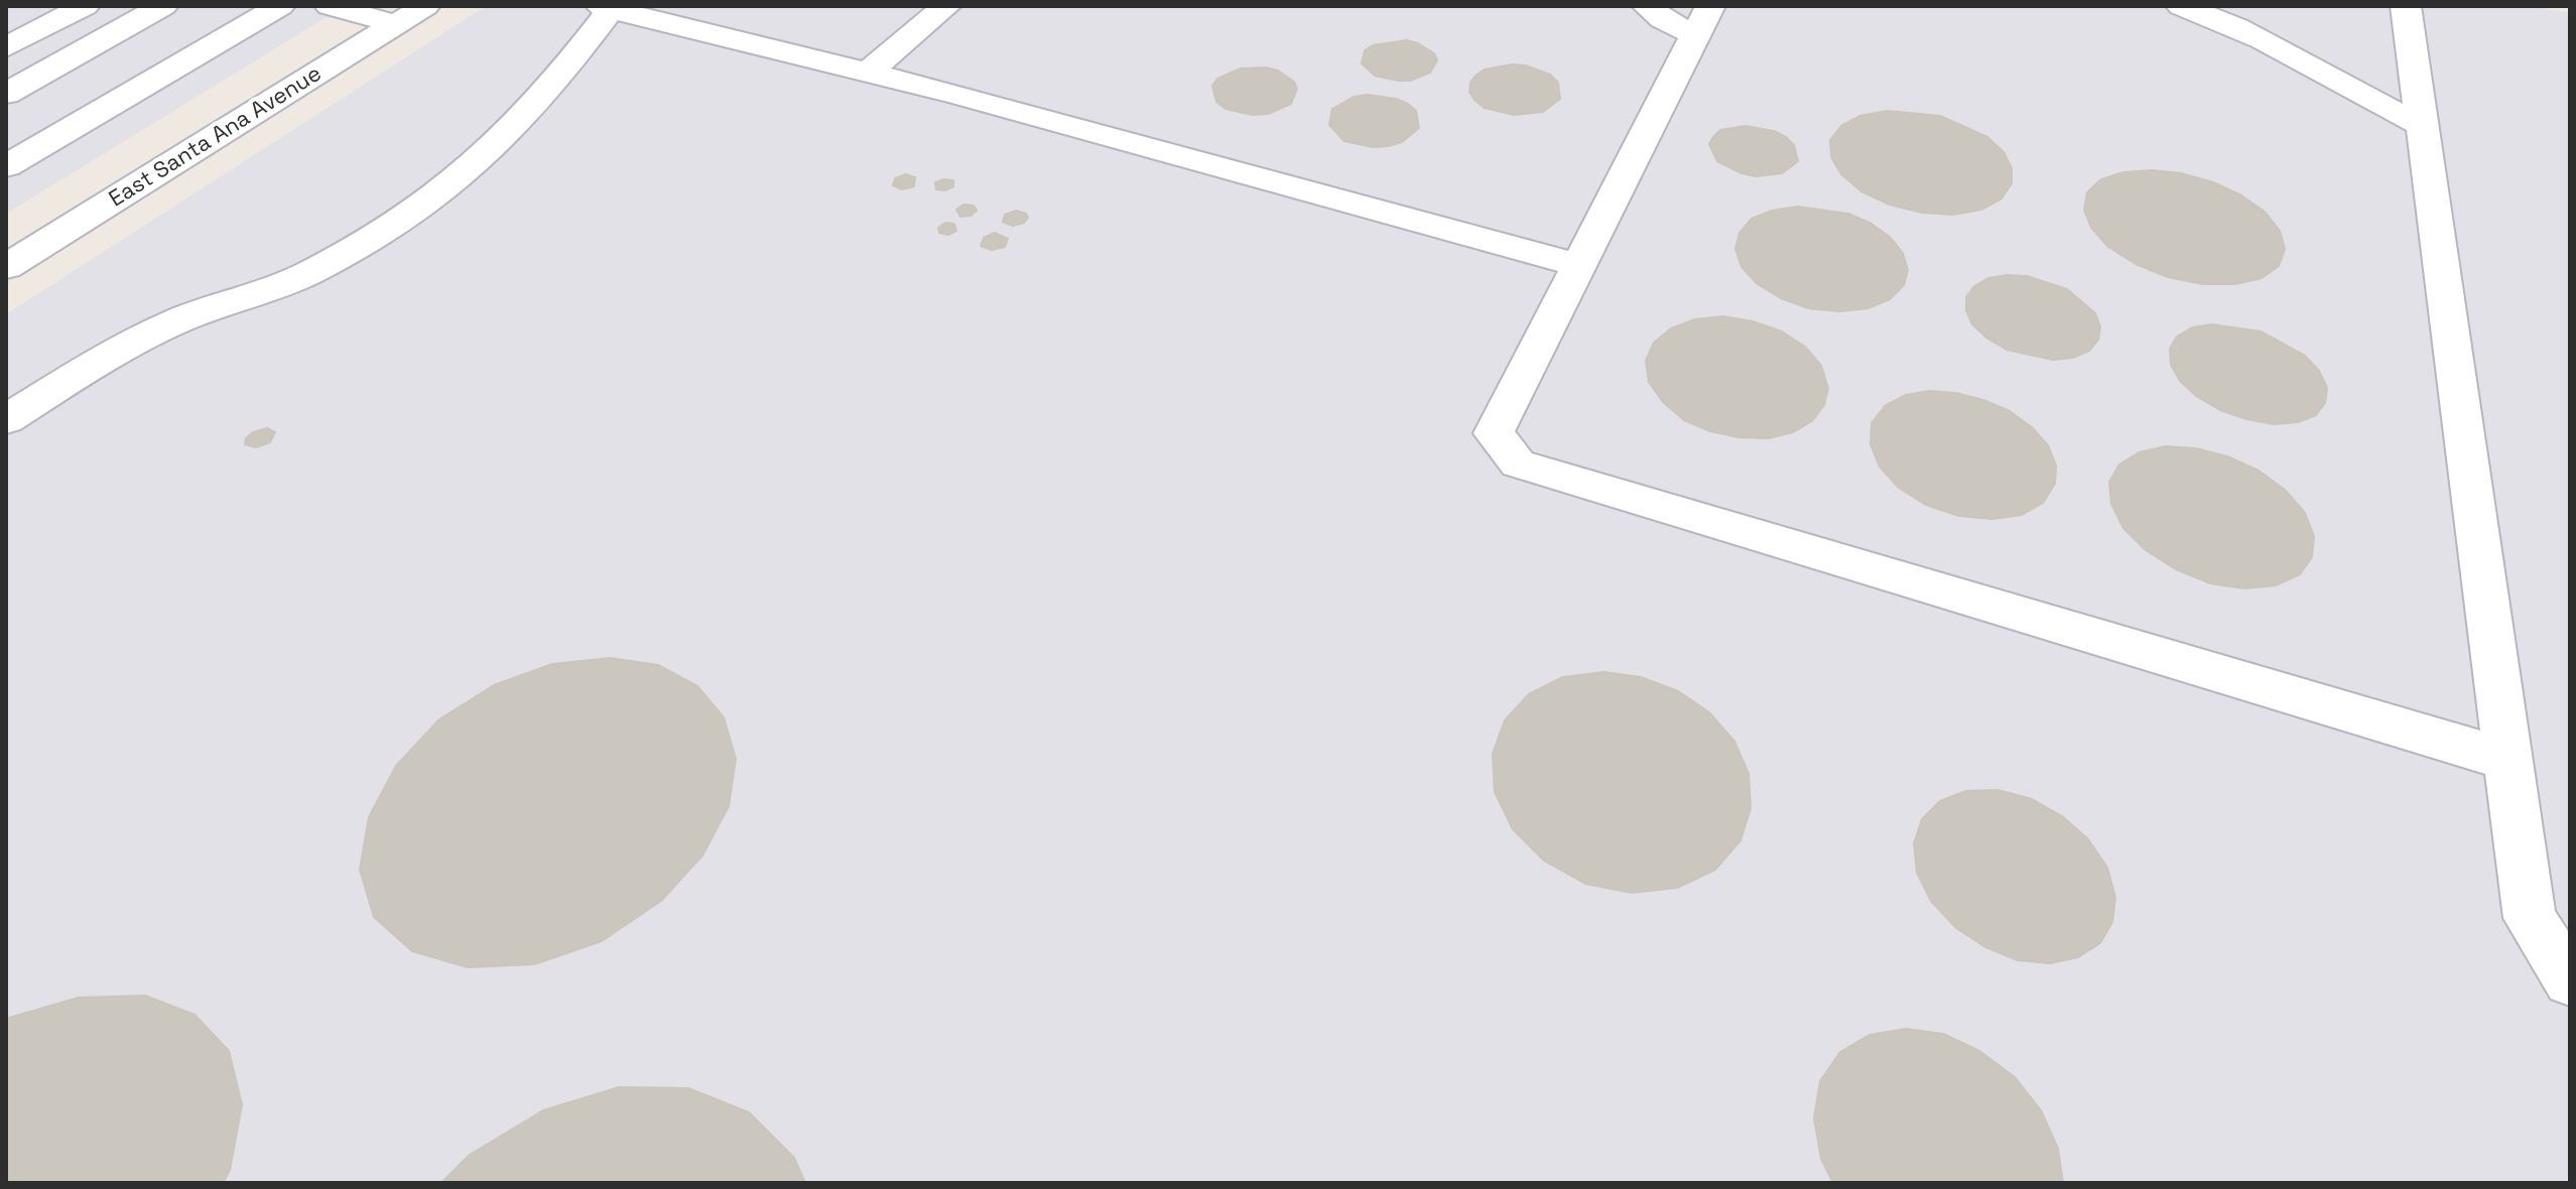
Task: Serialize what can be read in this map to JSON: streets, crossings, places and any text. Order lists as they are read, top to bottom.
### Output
{
  "streets": {
    "street": ["East Santa Ana Avenue"]
  }
}
